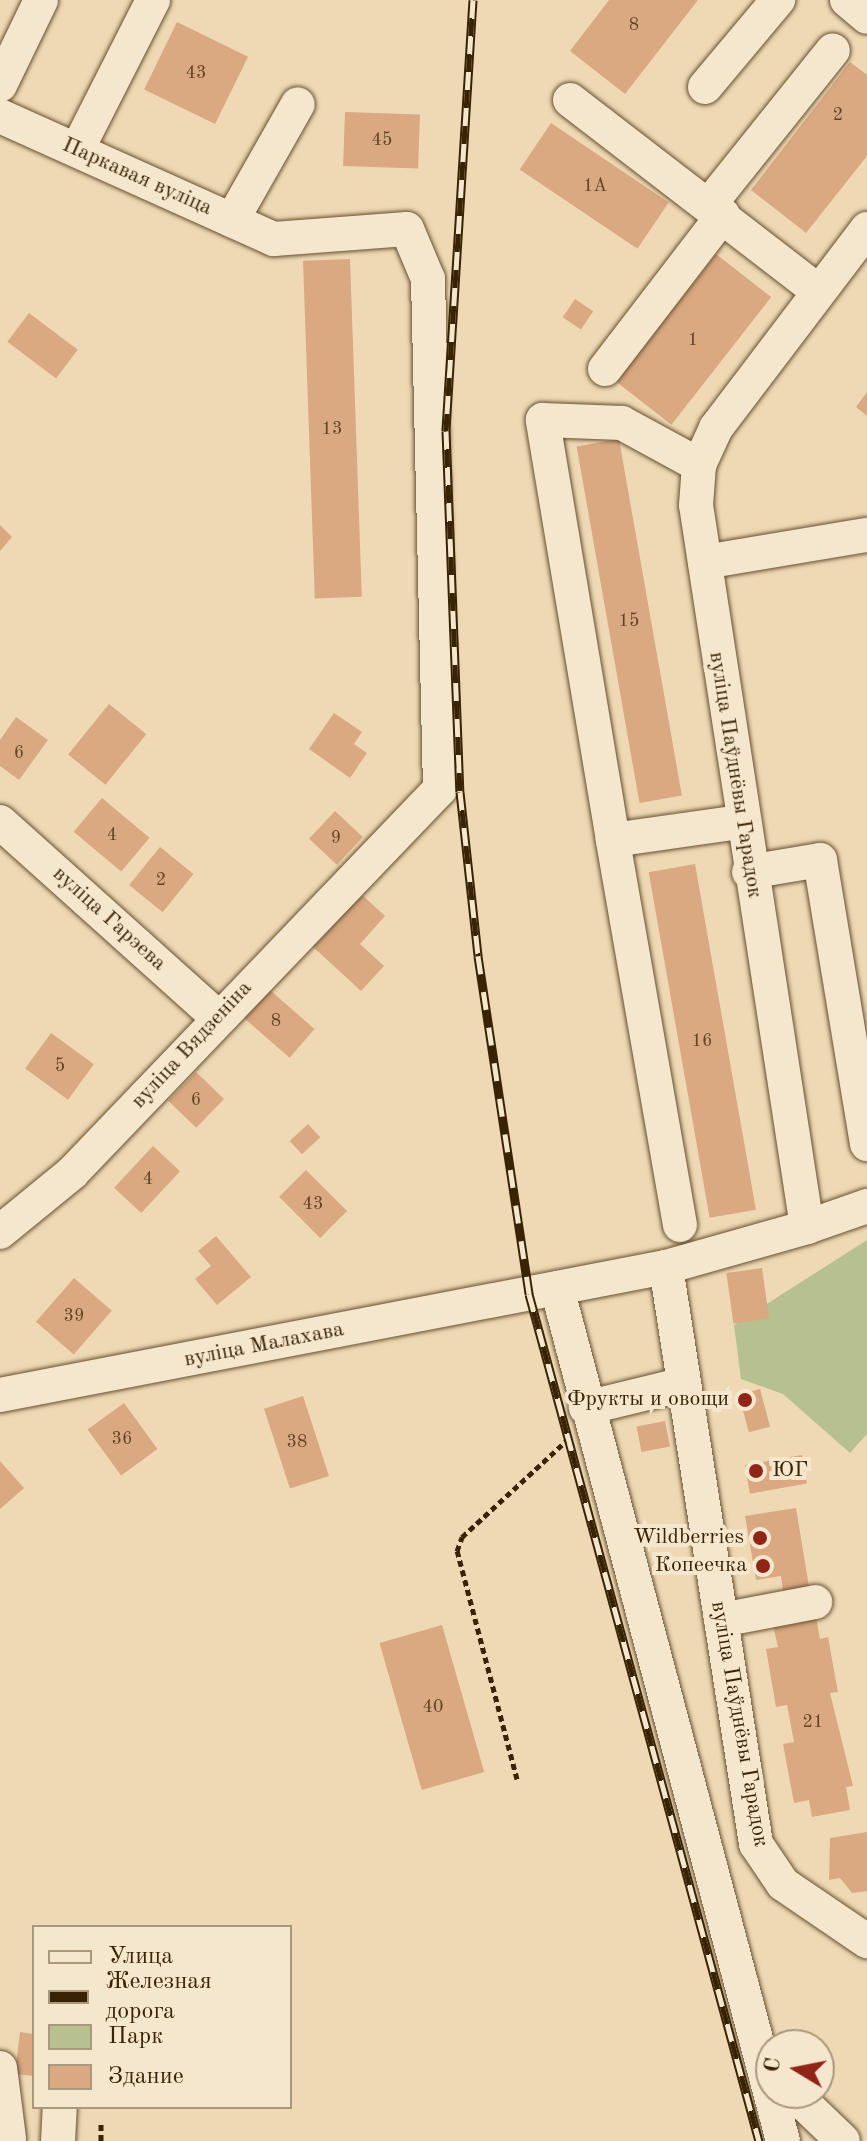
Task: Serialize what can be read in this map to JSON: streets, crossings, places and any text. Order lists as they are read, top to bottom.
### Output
{
  "streets": {
    "street": [
      "Паркавая вуліца",
      "вуліца Паўднёвы Гарадок",
      "вуліца Гарэева",
      "вуліца Вядзеніна",
      "вуліца Малахава"
    ]
  },
  "crossings": [
    ["Паркавая вуліца", "вуліца Вядзеніна"],
    ["вуліца Гарэева", "вуліца Вядзеніна"]
  ],
  "places": [
    "Фрукты и овощи",
    "ЮГ",
    "Wildberries",
    "Копеечка"
  ],
  "house_numbers": [
    "8",
    "43",
    "2",
    "45",
    "1А",
    "1",
    "13",
    "15",
    "6",
    "4",
    "9",
    "2",
    "8",
    "16",
    "5",
    "6",
    "4",
    "43",
    "39",
    "36",
    "38",
    "40",
    "21"
  ],
  "legend": [
    "Улица",
    "Железная дорога",
    "Парк",
    "Здание"
  ],
  "north": "left"
}
